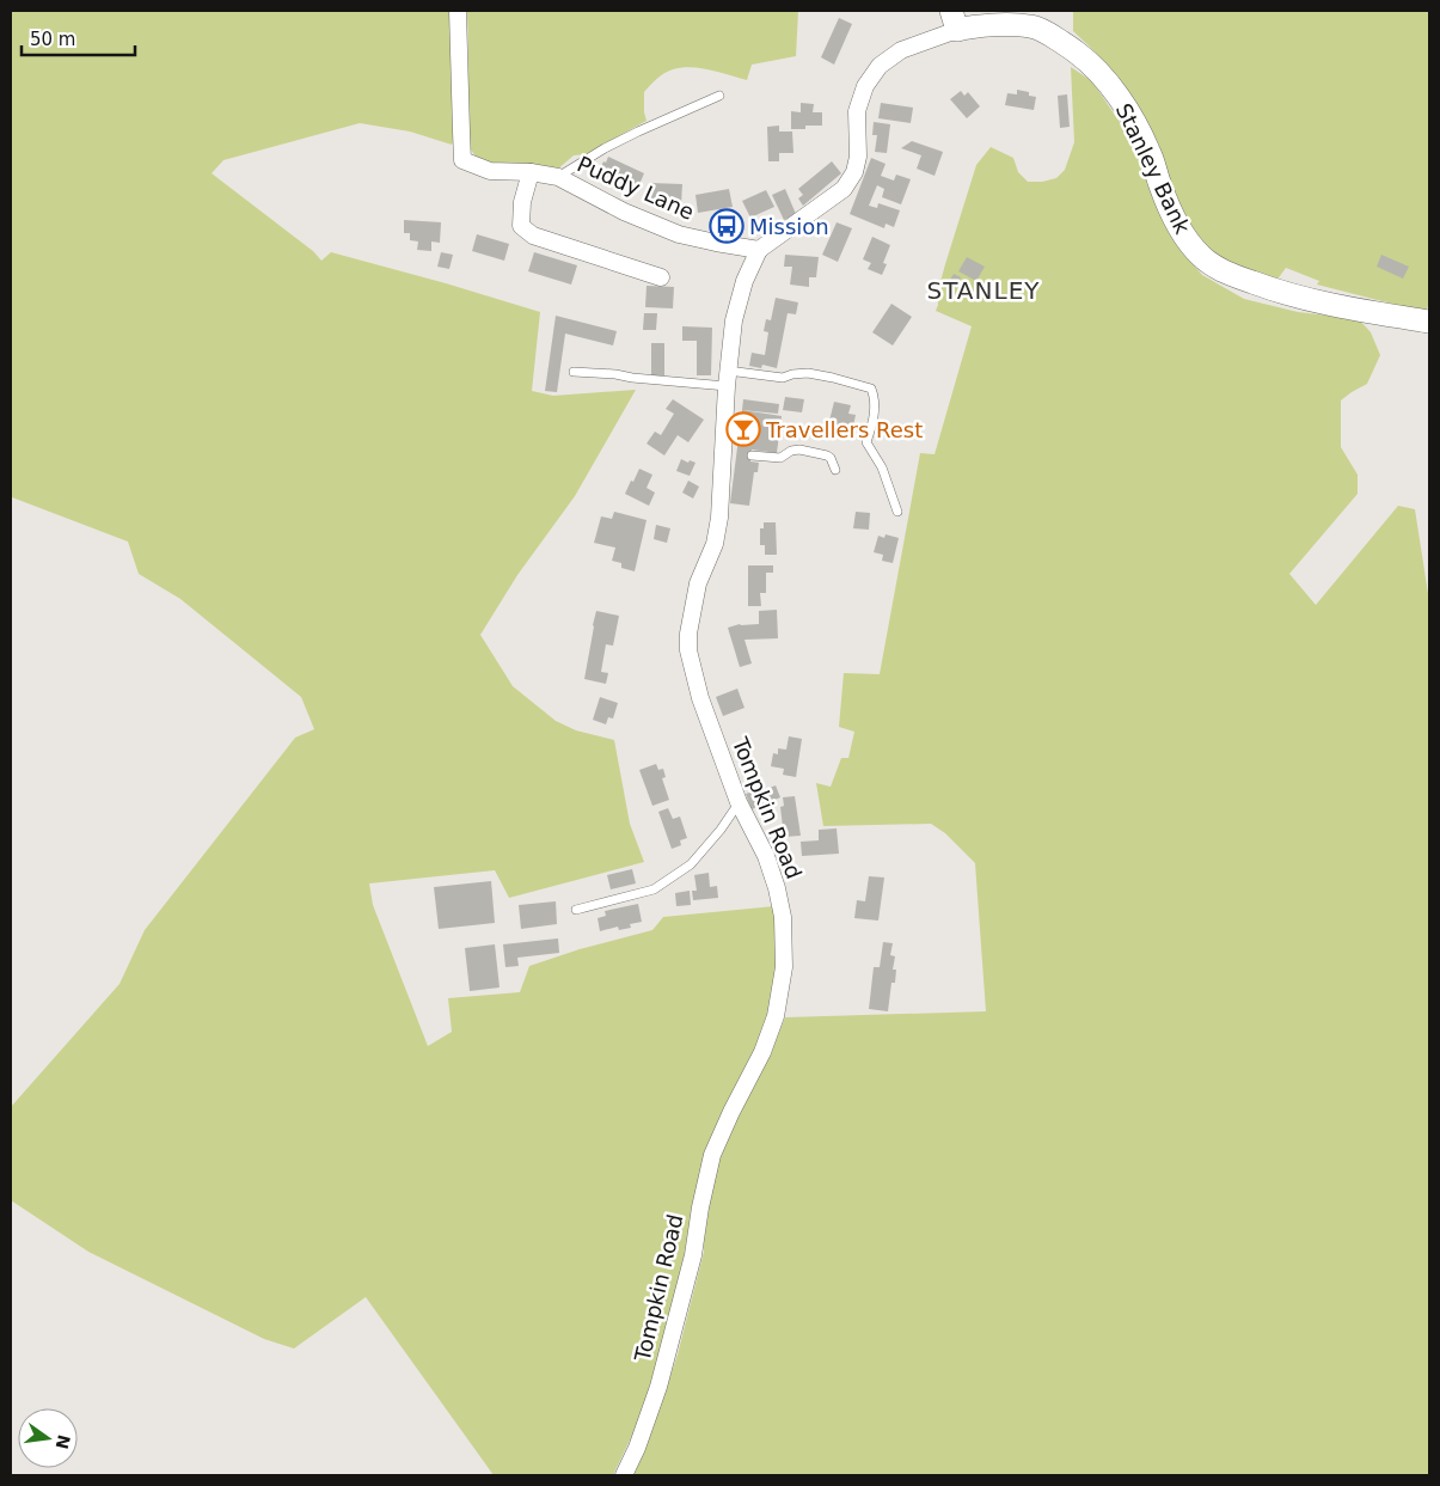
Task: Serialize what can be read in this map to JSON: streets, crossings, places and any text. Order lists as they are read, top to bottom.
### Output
{
  "streets": {
    "street": ["Stanley Bank", "Puddy Lane", "Tompkin Road"]
  },
  "crossings": [
    ["Stanley Bank", "Puddy Lane"],
    ["Stanley Bank", "Tompkin Road"],
    ["Puddy Lane", "Tompkin Road"]
  ],
  "districts": ["STANLEY"],
  "places": {
    "bus stop": ["Mission"],
    "bar": ["Travellers Rest"]
  },
  "scale_bar": "50 m",
  "north": "right"
}
